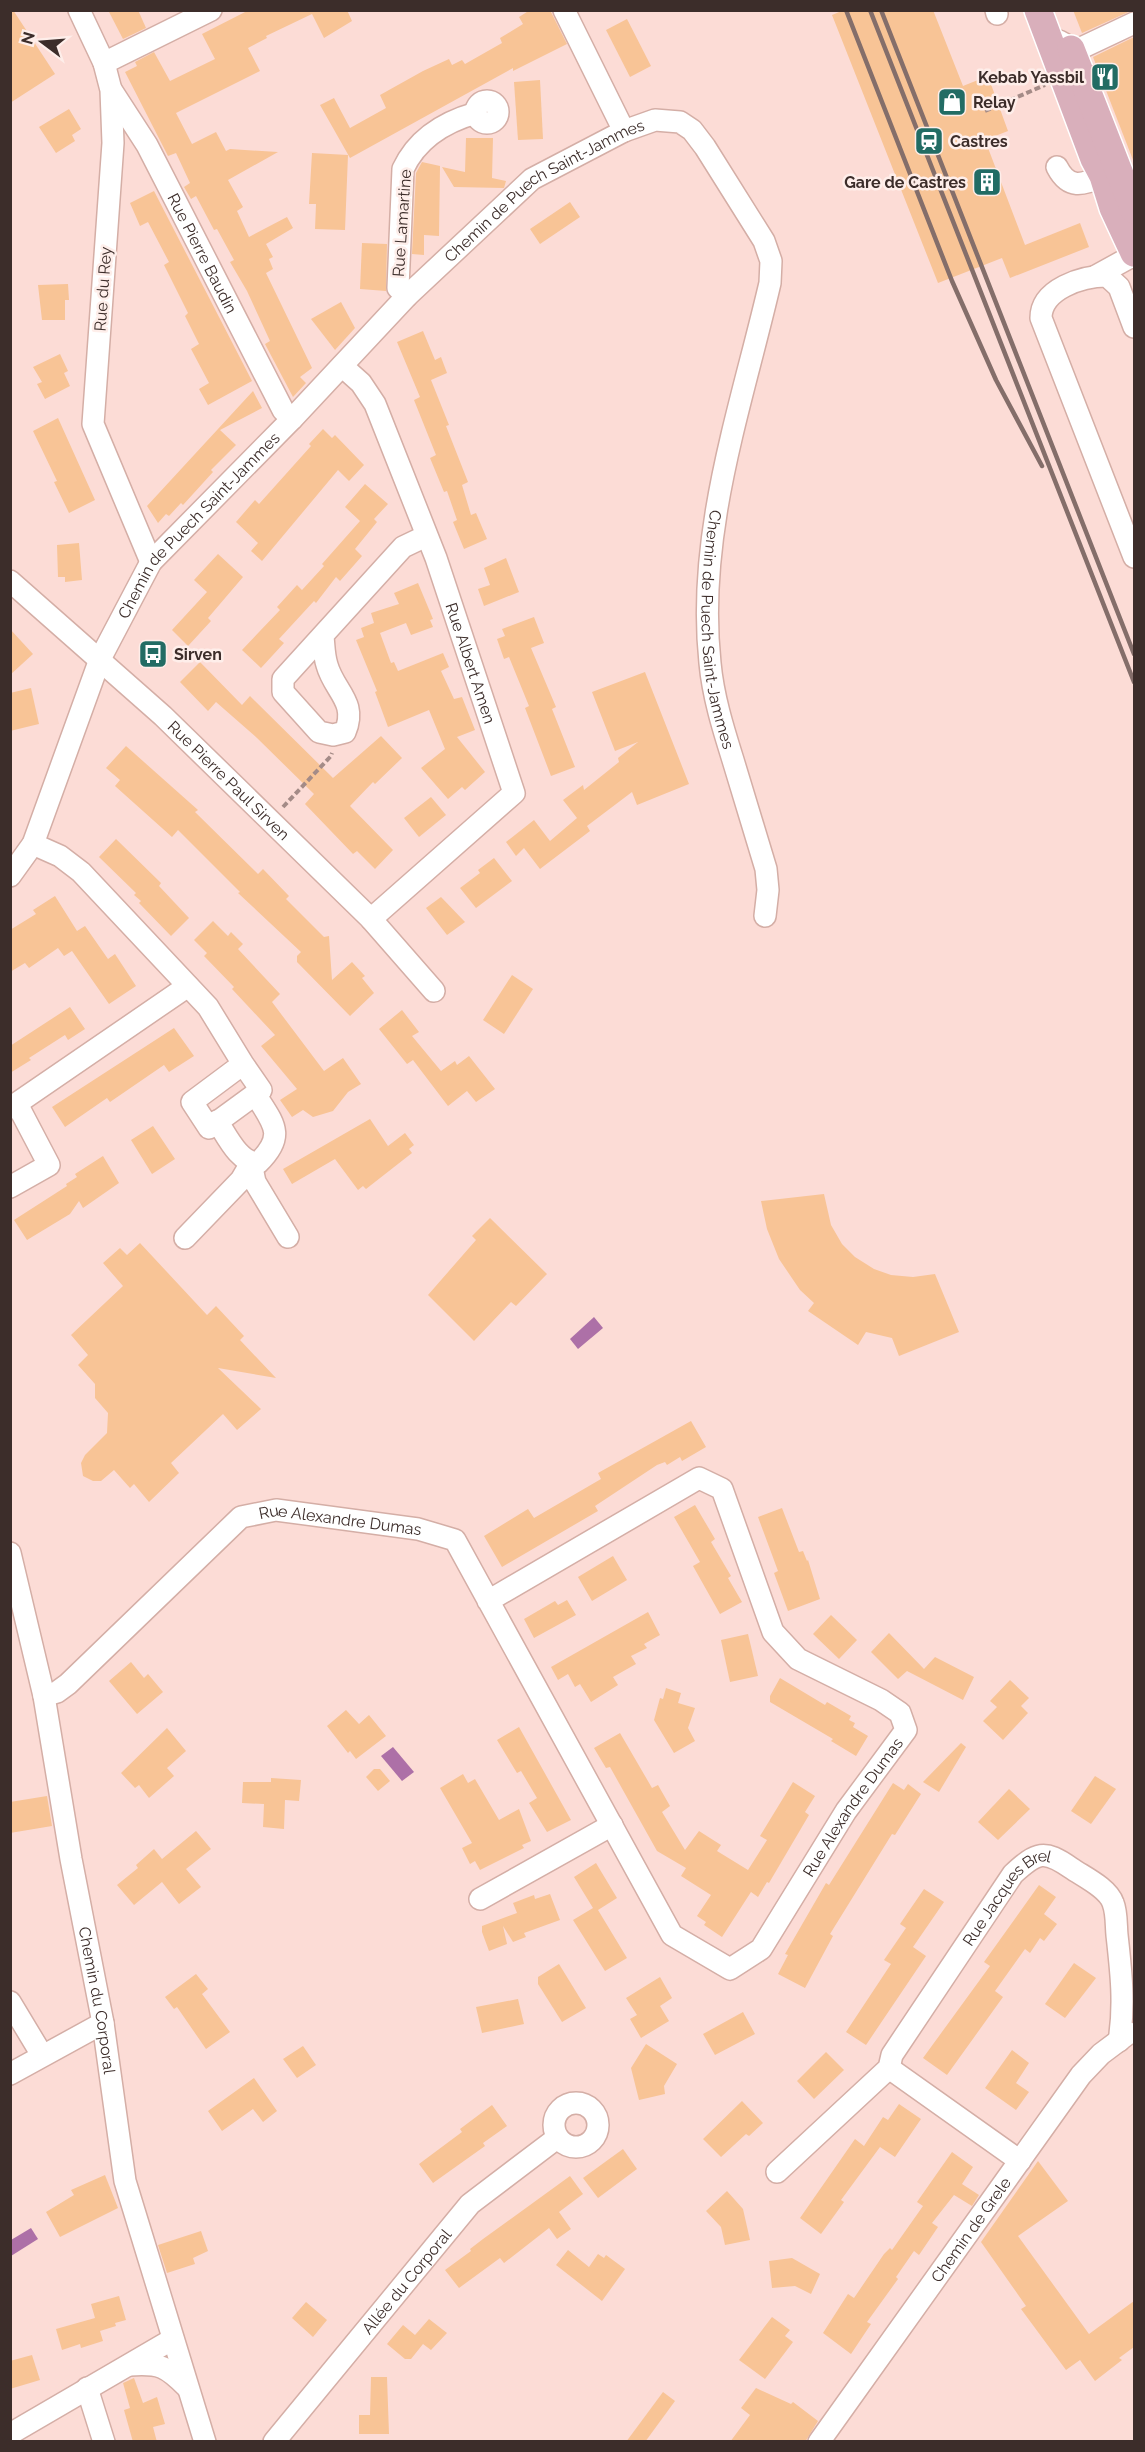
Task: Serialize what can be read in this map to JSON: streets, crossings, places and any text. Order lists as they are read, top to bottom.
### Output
{
  "streets": {
    "street": [
      "Chemin de Puech Saint-Jammes",
      "Rue Lamartine",
      "Rue Pierre Baudin",
      "Rue du Rey",
      "Rue Albert Amen",
      "Rue Pierre Paul Sirven",
      "Rue Alexandre Dumas",
      "Rue Jacques Brel",
      "Chemin du Corporal",
      "Chemin de Grele",
      "Allée du Corporal"
    ]
  },
  "crossings": [
    ["Chemin de Puech Saint-Jammes", "Rue Lamartine"],
    ["Chemin de Puech Saint-Jammes", "Rue Pierre Baudin"],
    ["Chemin de Puech Saint-Jammes", "Rue du Rey"],
    ["Chemin de Puech Saint-Jammes", "Rue Albert Amen"],
    ["Chemin de Puech Saint-Jammes", "Rue Pierre Paul Sirven"],
    ["Rue Pierre Baudin", "Rue du Rey"],
    ["Rue Albert Amen", "Rue Pierre Paul Sirven"],
    ["Rue Alexandre Dumas", "Chemin du Corporal"],
    ["Rue Jacques Brel", "Chemin de Grele"]
  ],
  "places": {
    "restaurant": ["Kebab Yassbil"],
    "shop": ["Relay"],
    "station": ["Castres"],
    "building": ["Gare de Castres"],
    "bus stop": ["Sirven"]
  },
  "north": "left"
}
